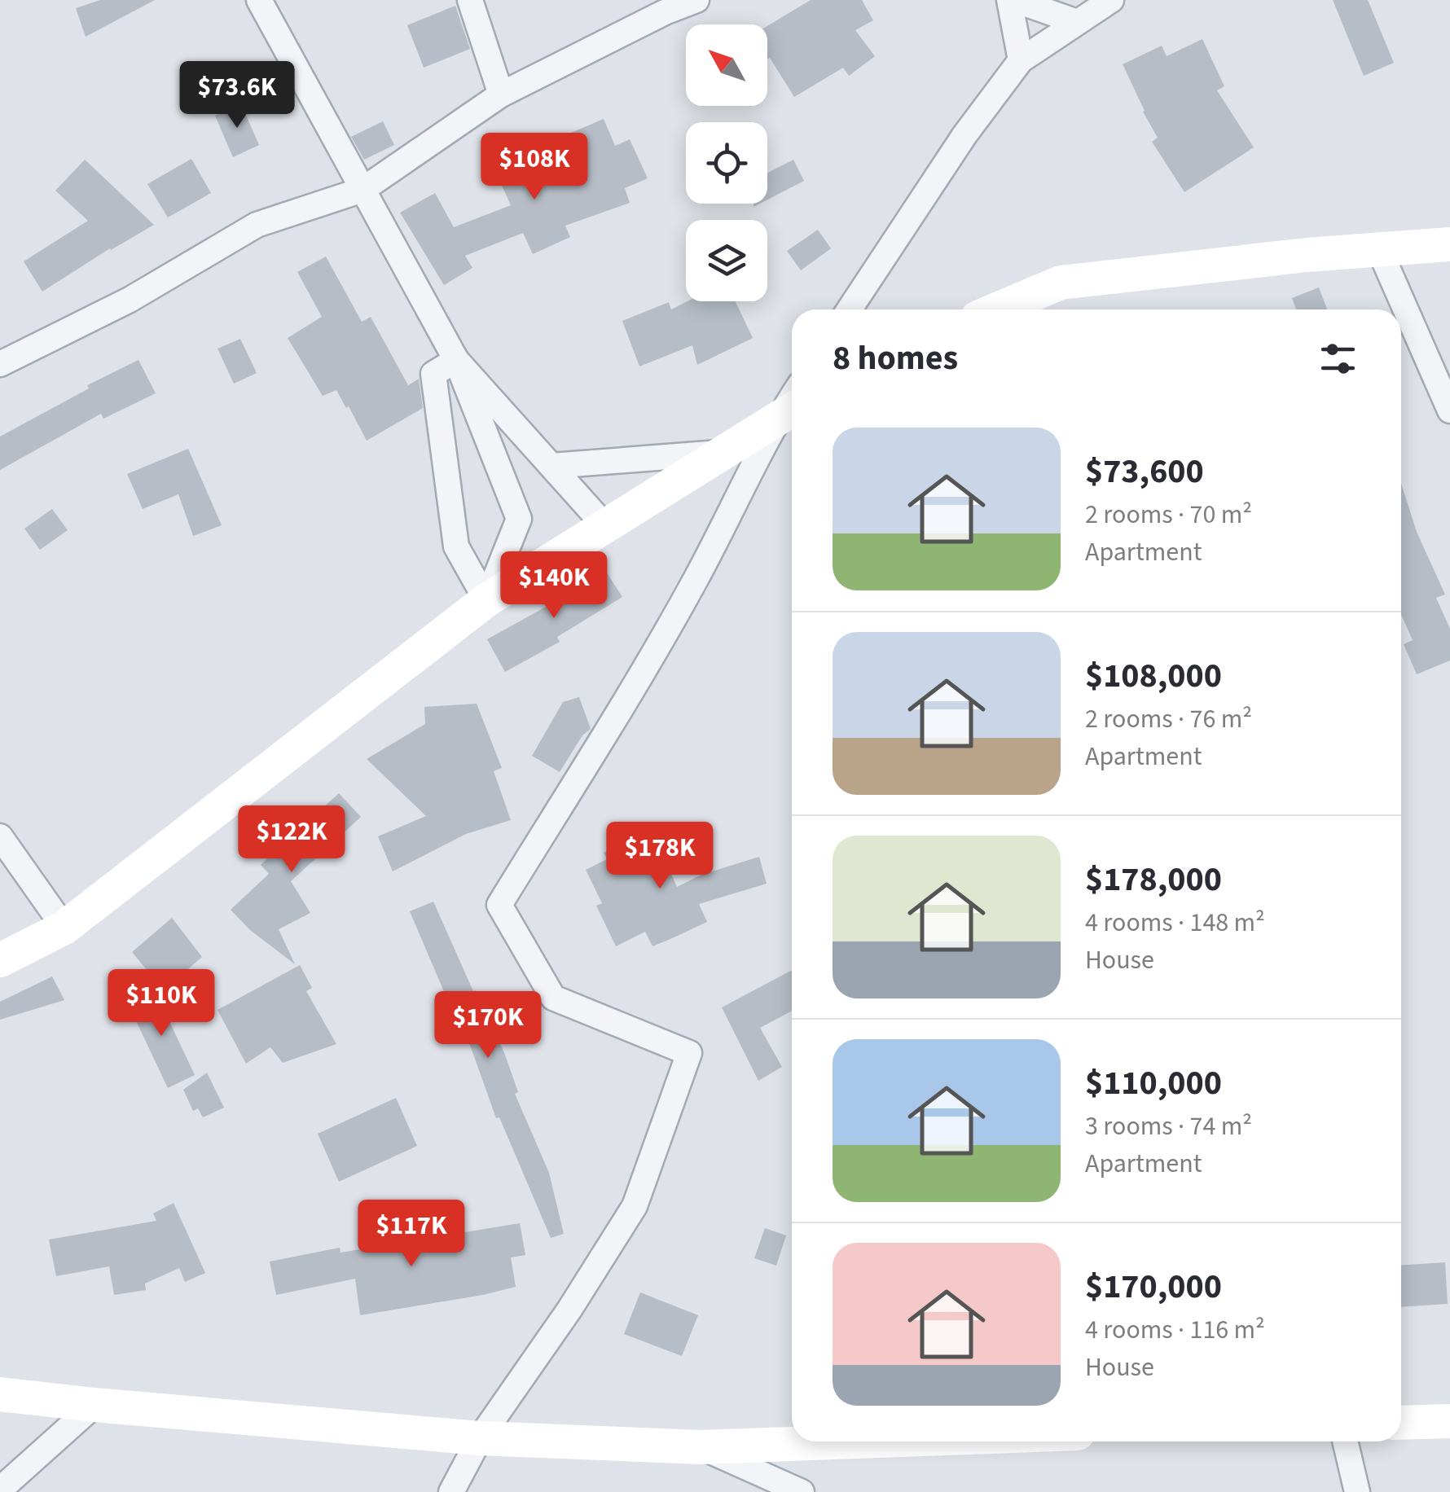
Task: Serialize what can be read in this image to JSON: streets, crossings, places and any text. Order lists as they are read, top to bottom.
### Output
{
  "north": "top left",
  "page": {
    "price": [
      "$73.6K",
      "$108K",
      "$140K",
      "$122K",
      "$178K",
      "$110K",
      "$170K",
      "$117K"
    ],
    "heading": "8 homes",
    "list": [
      {
        "name": "$73,600",
        "note": "2 rooms · 70 m² · Apartment"
      },
      {
        "name": "$108,000",
        "note": "2 rooms · 76 m² · Apartment"
      },
      {
        "name": "$178,000",
        "note": "4 rooms · 148 m² · House"
      },
      {
        "name": "$110,000",
        "note": "3 rooms · 74 m² · Apartment"
      },
      {
        "name": "$170,000",
        "note": "4 rooms · 116 m² · House"
      }
    ]
  }
}
